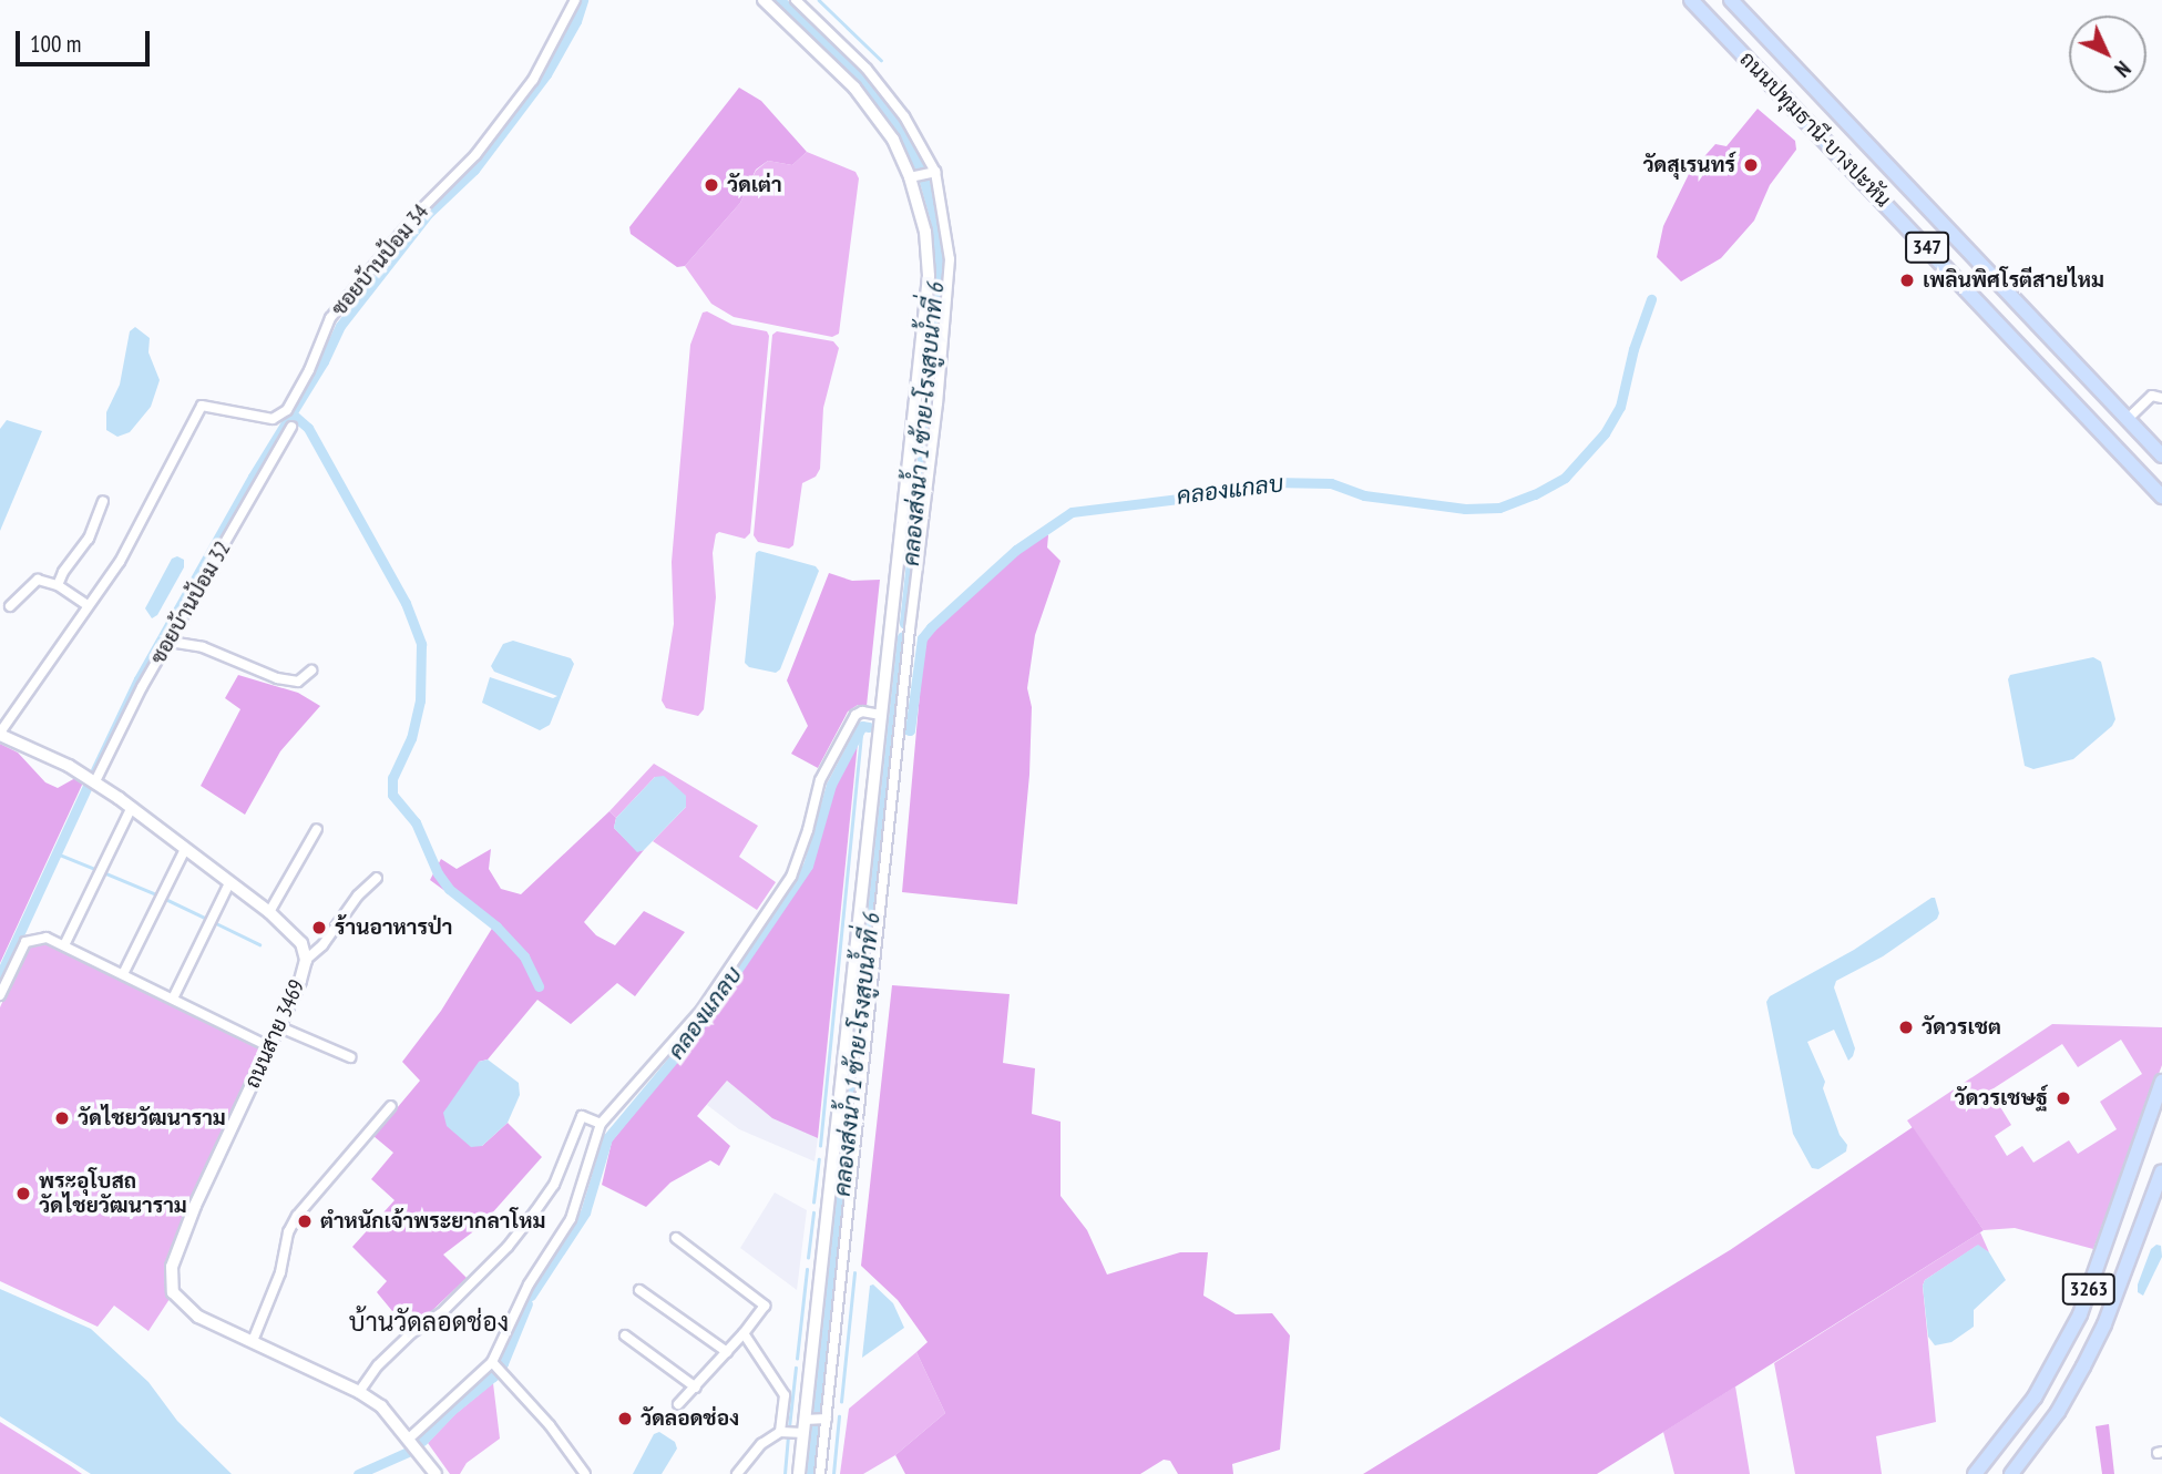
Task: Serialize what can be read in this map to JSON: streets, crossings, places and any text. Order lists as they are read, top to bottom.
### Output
{
  "streets": {
    "main road": ["ถนนปทุมธานี-บางปะหัน", "347", "3263"],
    "street": ["ซอยบ้านป้อม 34", "ซอยบ้านป้อม 32", "ถนนสาย 3469"]
  },
  "crossings": [
    ["ซอยบ้านป้อม 34", "ถนนสาย 3469"],
    ["ซอยบ้านป้อม 32", "ถนนสาย 3469"]
  ],
  "districts": ["บ้านวัดลอดช่อง"],
  "water": ["คลองส่งน้ำ 1 ซ้าย-โรงสูบน้ำที่ 6", "คลองแกลบ"],
  "places": [
    "วัดสุเรนทร์",
    "วัดเต่า",
    "เพลินพิศโรตีสายไหม",
    "ร้านอาหารป่า",
    "วัดวรเชต",
    "วัดวรเชษฐ์",
    "วัดไชยวัฒนาราม",
    "พระอุโบสถ วัดไชยวัฒนาราม",
    "ตำหนักเจ้าพระยากลาโหม",
    "วัดลอดช่อง"
  ],
  "scale_bar": "100 m",
  "north": "bottom right"
}
